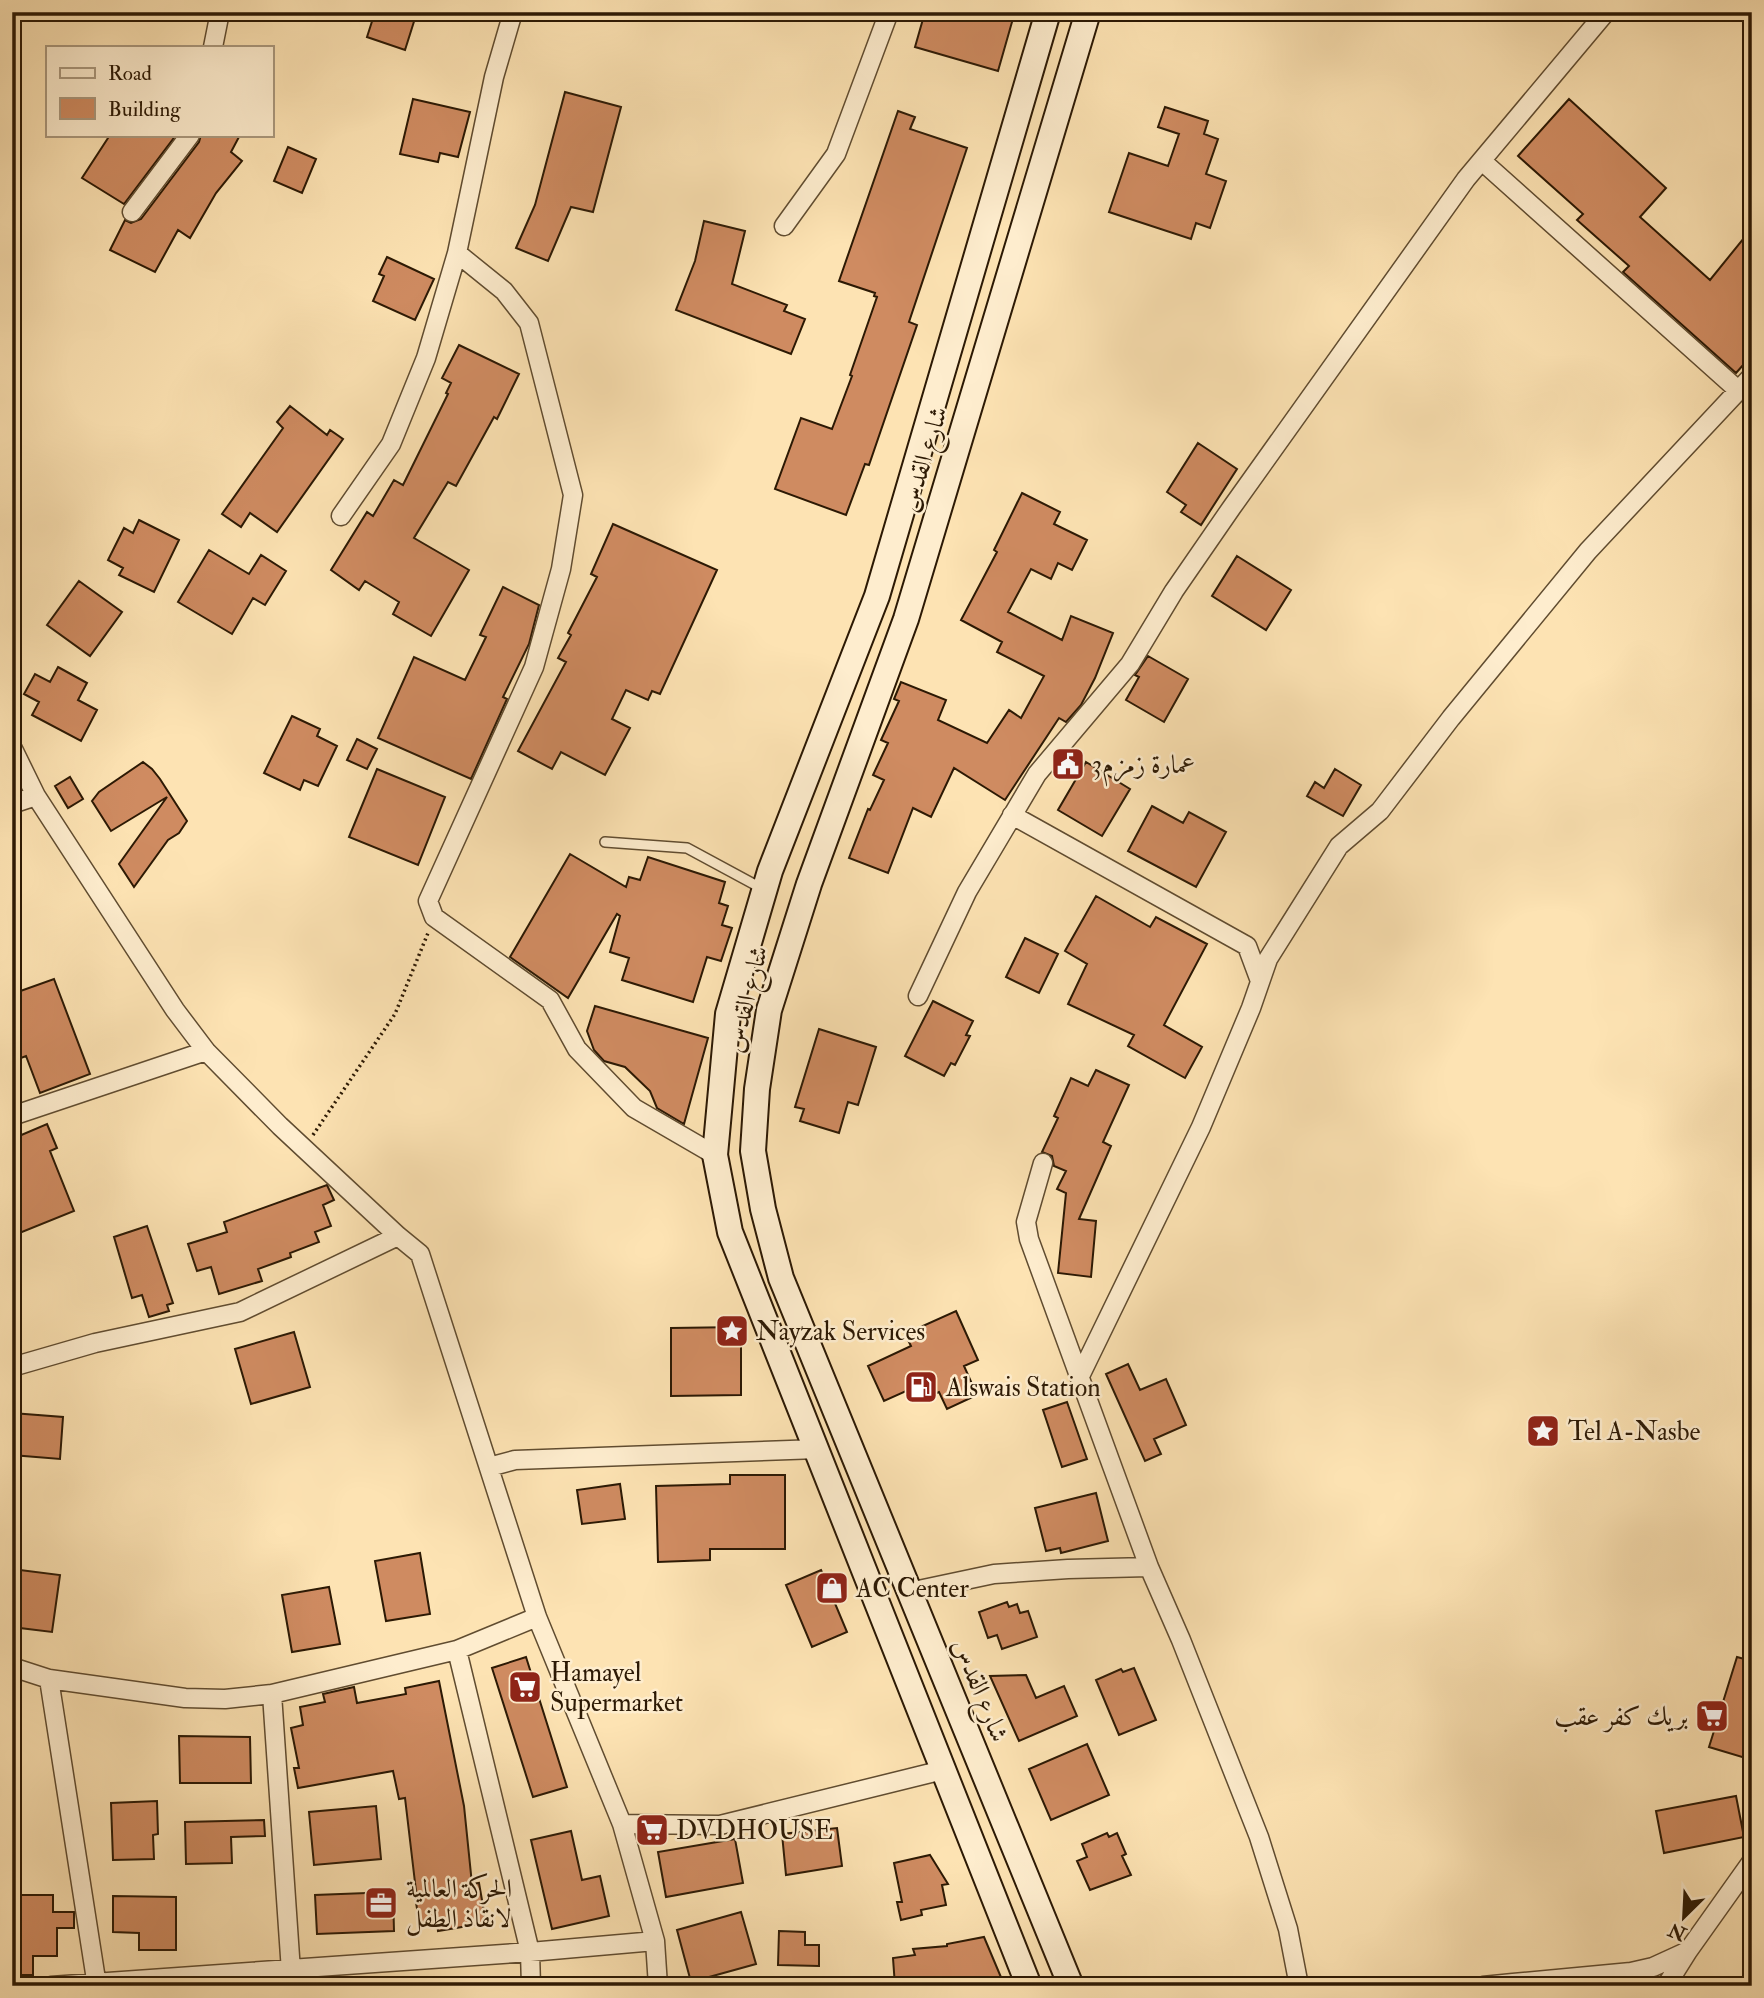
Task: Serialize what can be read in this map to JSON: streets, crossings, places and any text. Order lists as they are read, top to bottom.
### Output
{
  "streets": {
    "main road": ["شارع القدس"]
  },
  "places": {
    "public building": ["عمارة زمزم3"],
    "place": ["Nayzak Services", "Tel A-Nasbe"],
    "fuel station": ["Alswais Station"],
    "shop": ["AC Center"],
    "supermarket": ["Hamayel Supermarket", "بريك كفر عقب", "DVDHOUSE"],
    "office": ["الحركة العالمية لانقاذ الطفل"]
  },
  "legend": ["Road", "Building"],
  "north": "bottom left"
}
